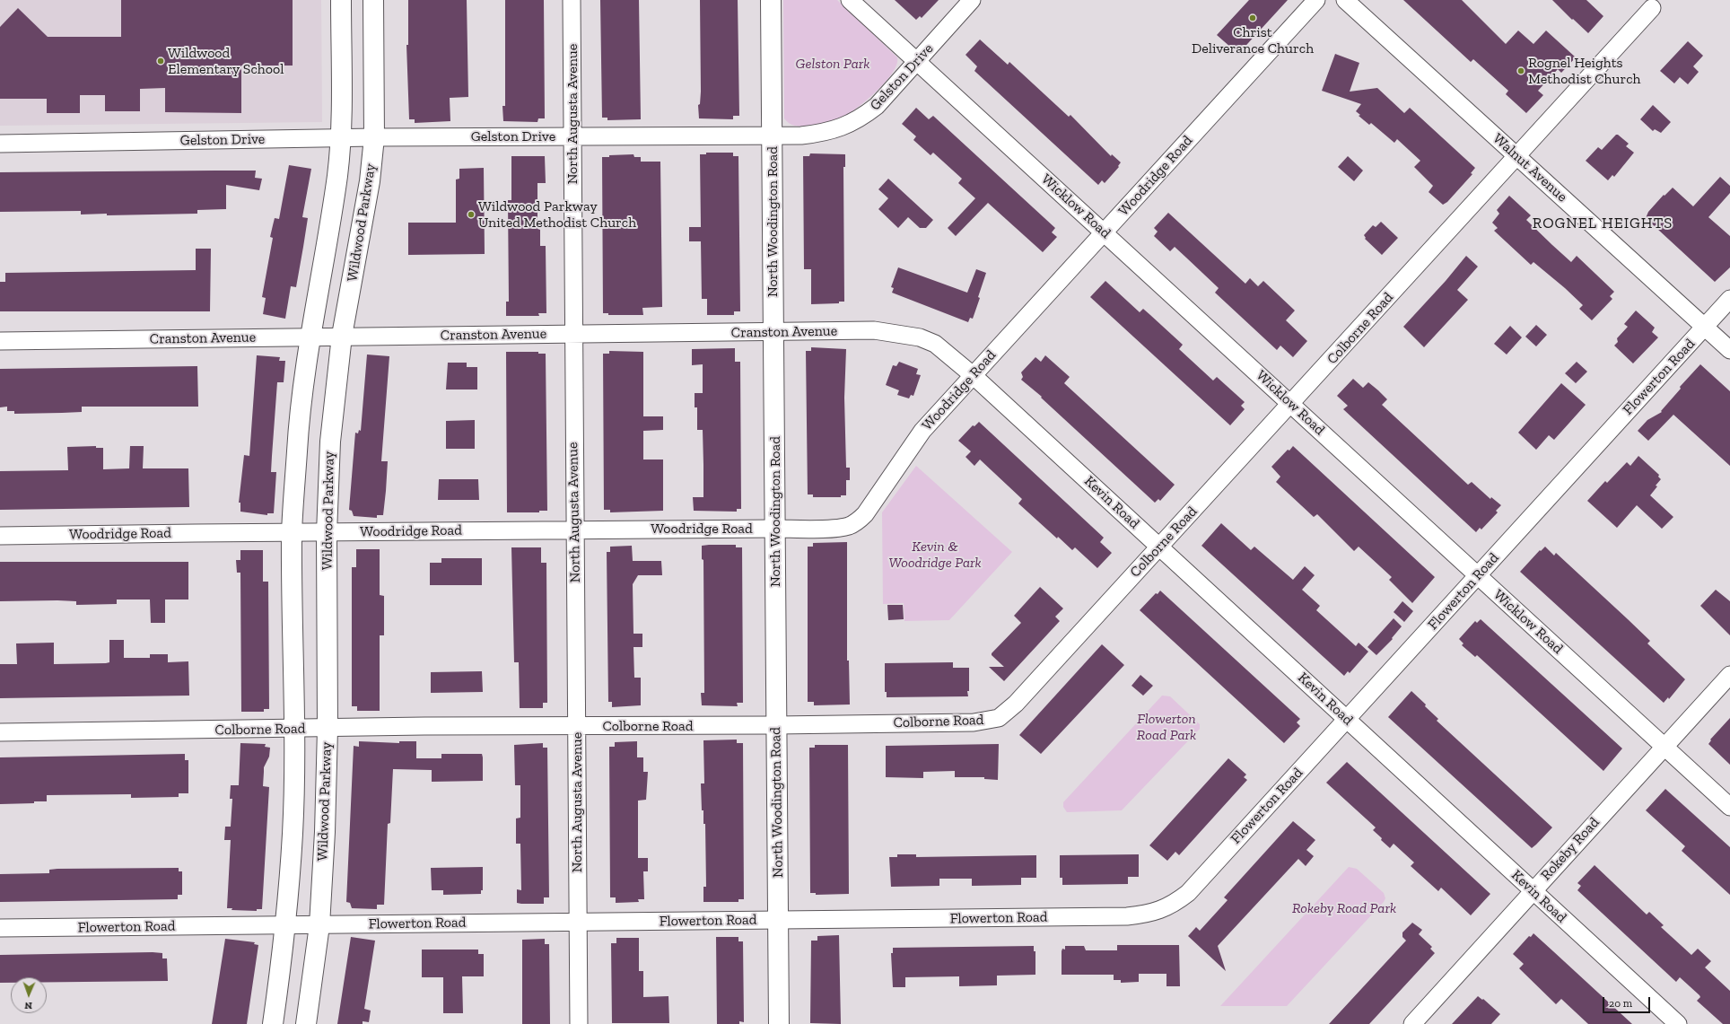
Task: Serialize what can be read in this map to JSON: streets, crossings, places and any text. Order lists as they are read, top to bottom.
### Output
{
  "streets": {
    "street": [
      "Gelston Drive",
      "North Augusta Avenue",
      "Walnut Avenue",
      "Woodridge Road",
      "Wicklow Road",
      "North Woodington Road",
      "Wildwood Parkway",
      "Colborne Road",
      "Cranston Avenue",
      "Flowerton Road",
      "Kevin Road",
      "Rokeby Road"
    ]
  },
  "crossings": [
    ["Gelston Drive", "North Augusta Avenue"],
    ["Gelston Drive", "Wicklow Road"],
    ["Gelston Drive", "North Woodington Road"],
    ["Gelston Drive", "Wildwood Parkway"],
    ["North Augusta Avenue", "Woodridge Road"],
    ["North Augusta Avenue", "Colborne Road"],
    ["North Augusta Avenue", "Cranston Avenue"],
    ["North Augusta Avenue", "Flowerton Road"],
    ["Walnut Avenue", "Colborne Road"],
    ["Walnut Avenue", "Flowerton Road"],
    ["Woodridge Road", "Wicklow Road"],
    ["Woodridge Road", "North Woodington Road"],
    ["Woodridge Road", "Wildwood Parkway"],
    ["Woodridge Road", "Cranston Avenue"],
    ["Woodridge Road", "Kevin Road"],
    ["Wicklow Road", "Colborne Road"],
    ["Wicklow Road", "Flowerton Road"],
    ["Wicklow Road", "Rokeby Road"],
    ["North Woodington Road", "Colborne Road"],
    ["North Woodington Road", "Cranston Avenue"],
    ["North Woodington Road", "Flowerton Road"],
    ["Wildwood Parkway", "Colborne Road"],
    ["Wildwood Parkway", "Cranston Avenue"],
    ["Wildwood Parkway", "Flowerton Road"],
    ["Colborne Road", "Kevin Road"],
    ["Cranston Avenue", "Kevin Road"],
    ["Flowerton Road", "Kevin Road"],
    ["Kevin Road", "Rokeby Road"]
  ],
  "districts": ["ROGNEL HEIGHTS"],
  "parks": [
    "Gelston Park",
    "Kevin & Woodridge Park",
    "Flowerton Road Park",
    "Rokeby Road Park"
  ],
  "places": [
    "Christ Deliverance Church",
    "Wildwood Elementary School",
    "Rognel Heights Methodist Church",
    "Wildwood Parkway United Methodist Church"
  ],
  "scale_bar": "20 m",
  "north": "bottom"
}
